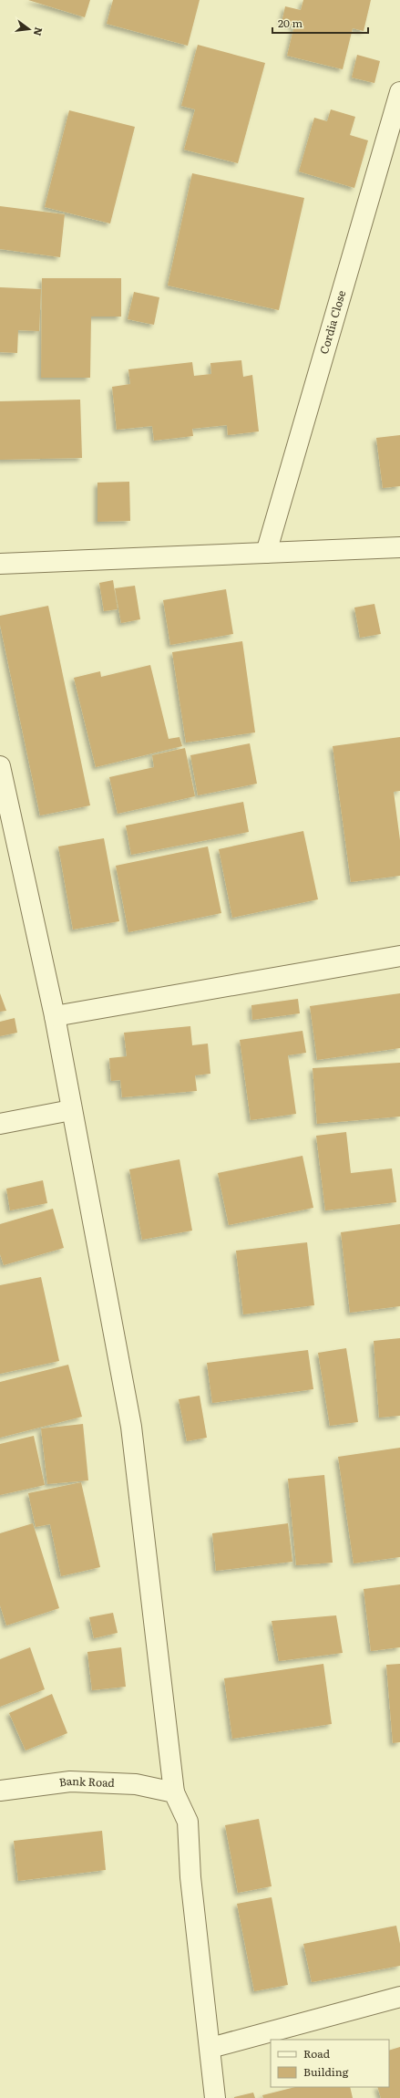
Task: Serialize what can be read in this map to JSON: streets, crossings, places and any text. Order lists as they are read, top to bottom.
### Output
{
  "streets": {
    "street": ["Cordia Close", "Bank Road"]
  },
  "legend": ["Road", "Building"],
  "scale_bar": "20 m",
  "north": "right"
}
